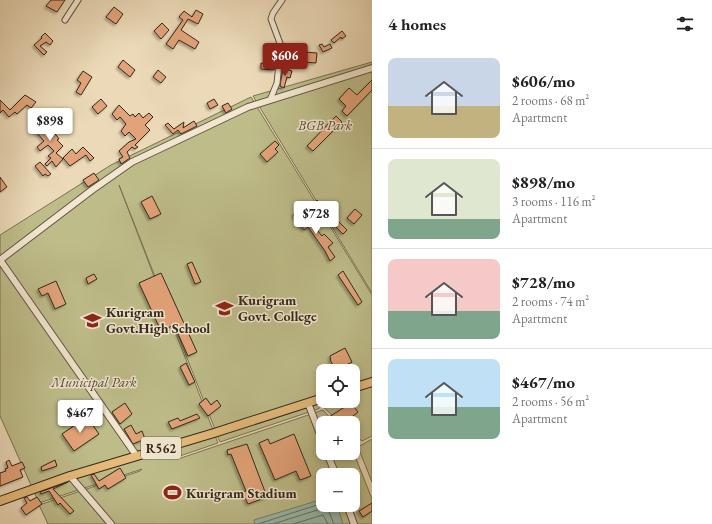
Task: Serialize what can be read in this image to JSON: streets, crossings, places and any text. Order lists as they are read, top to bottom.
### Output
{
  "streets": {
    "main road": ["R562"]
  },
  "parks": ["BGB Park", "Municipal Park"],
  "places": {
    "school or university": ["Kurigram Govt. College", "Kurigram Govt.High School"],
    "sports": ["Kurigram Stadium"]
  },
  "page": {
    "heading": "4 homes",
    "price": [
      "$606",
      "$898",
      "$728",
      "$467"
    ],
    "list": [
      {
        "name": "$606/mo",
        "note": "2 rooms · 68 m² · Apartment"
      },
      {
        "name": "$898/mo",
        "note": "3 rooms · 116 m² · Apartment"
      },
      {
        "name": "$728/mo",
        "note": "2 rooms · 74 m² · Apartment"
      },
      {
        "name": "$467/mo",
        "note": "2 rooms · 56 m² · Apartment"
      }
    ],
    "map_buttons": ["+", "−"]
  }
}
